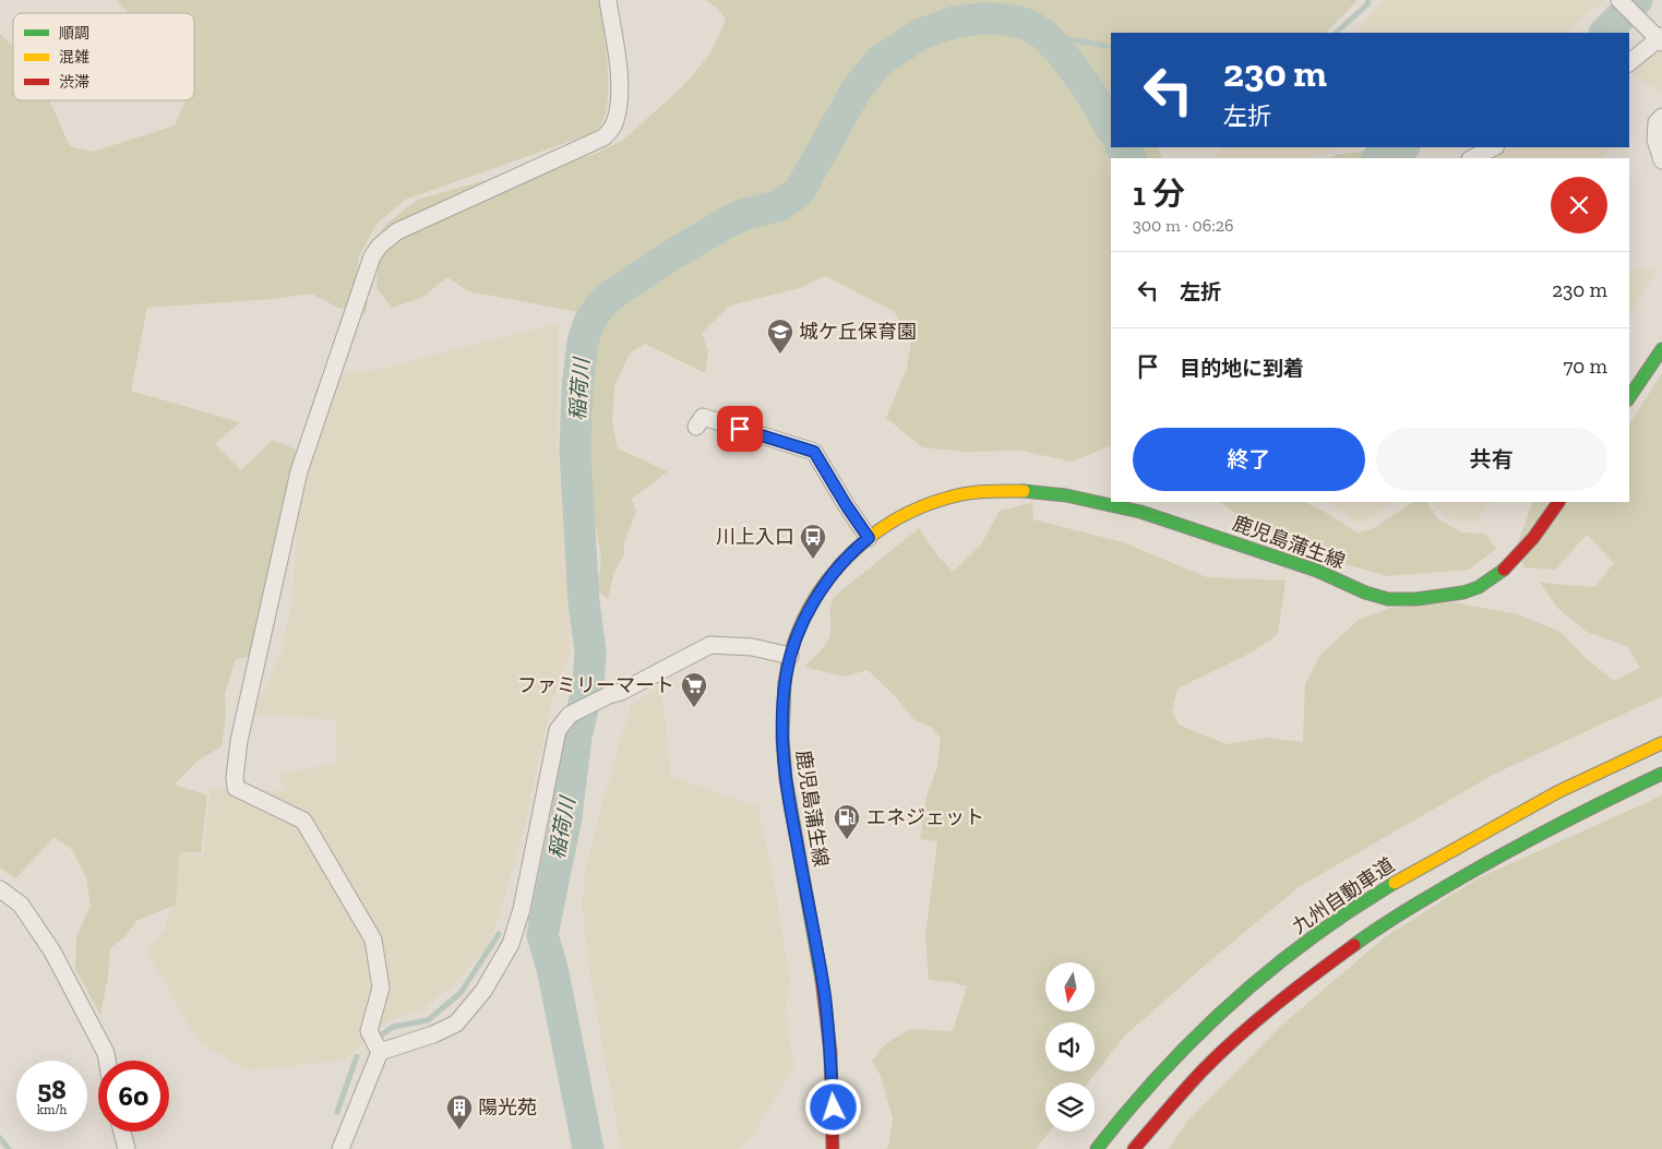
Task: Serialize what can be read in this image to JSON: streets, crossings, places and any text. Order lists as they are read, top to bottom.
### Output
{
  "streets": {
    "main road": ["鹿児島蒲生線", "九州自動車道"]
  },
  "water": ["稲荷川"],
  "places": {
    "school or university": ["城ケ丘保育園"],
    "bus stop": ["川上入口"],
    "supermarket": ["ファミリーマート"],
    "fuel station": ["エネジェット"],
    "building": ["陽光苑"]
  },
  "legend": ["順調", "混雑", "渋滞"],
  "north": "bottom",
  "page": {
    "turn": ["230 m", "左折"],
    "heading": ["1 分", "300 m · 06:26"],
    "list": [
      {
        "name": "左折",
        "value": "230 m"
      },
      {
        "name": "目的地に到着",
        "value": "70 m"
      }
    ],
    "buttons": ["終了", "共有"],
    "speed": "58 km/h",
    "limit": "60"
  }
}
